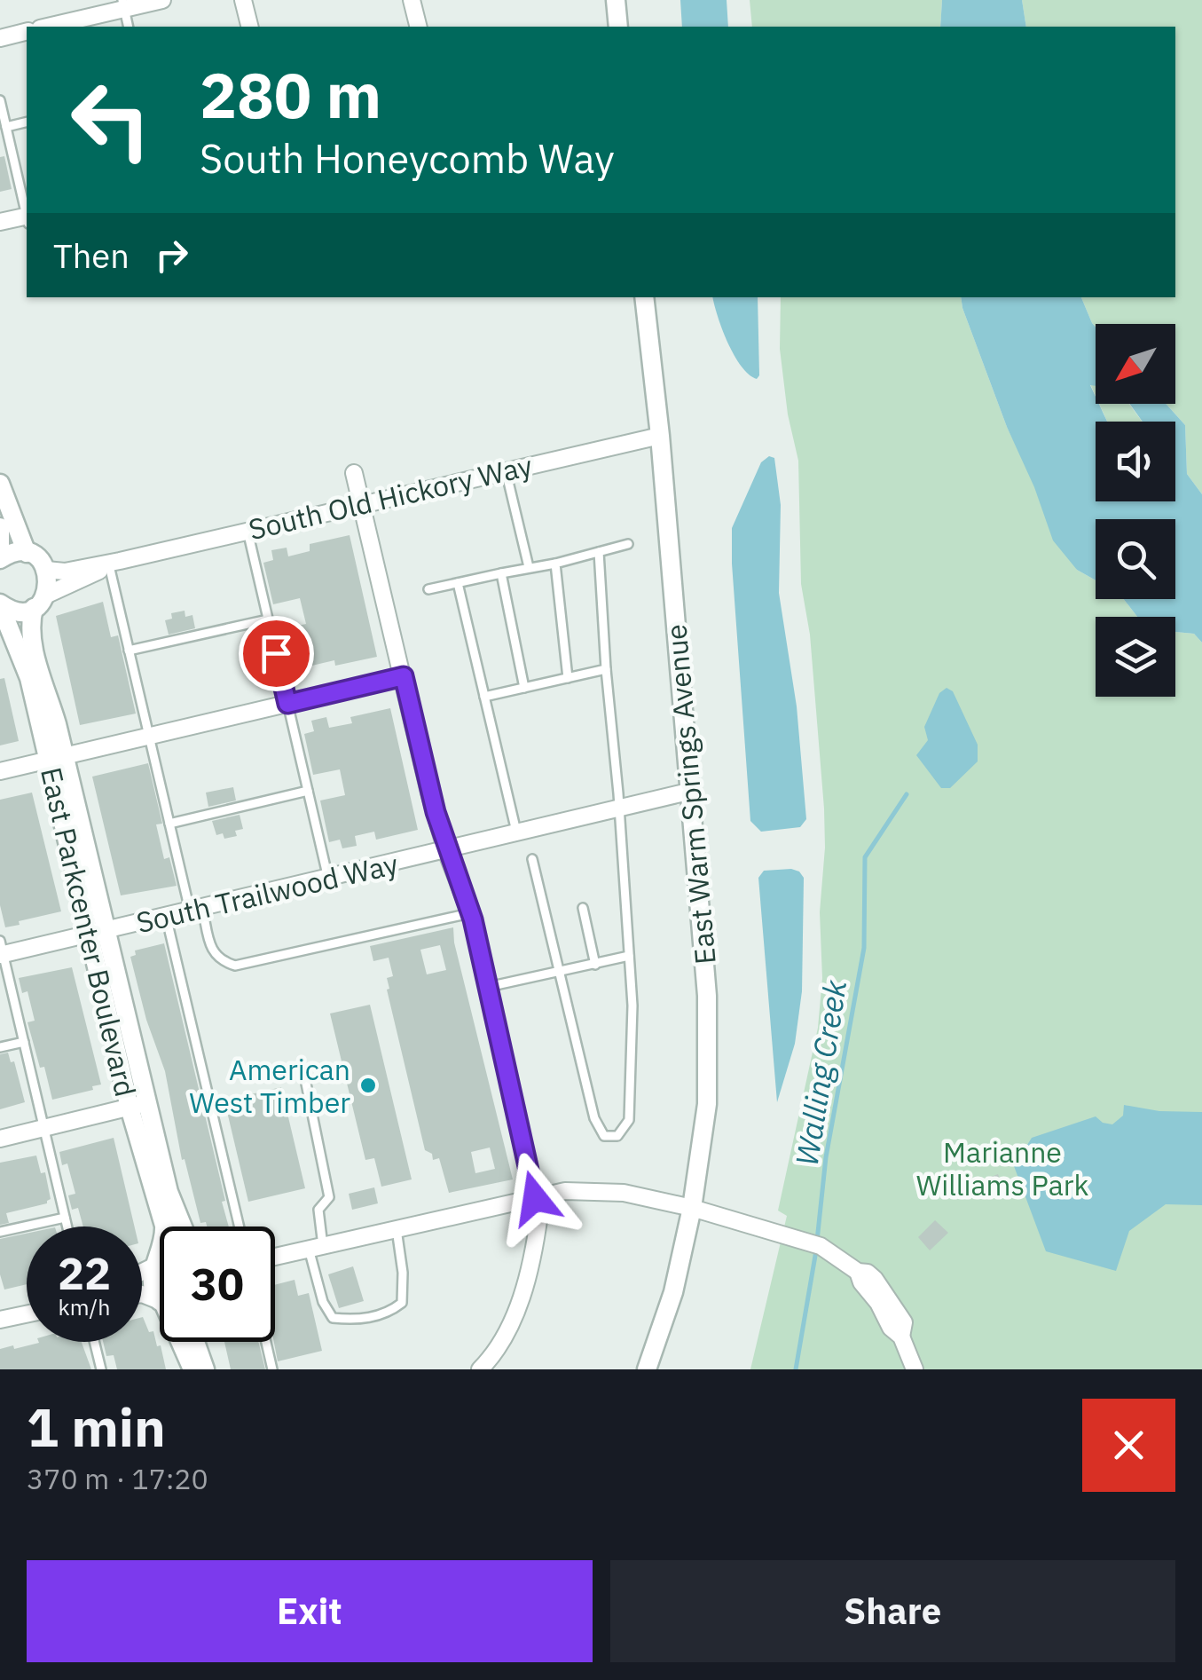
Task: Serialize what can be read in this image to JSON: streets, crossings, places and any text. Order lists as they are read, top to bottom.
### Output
{
  "streets": {
    "street": [
      "South Old Hickory Way",
      "East Warm Springs Avenue",
      "South Trailwood Way",
      "East Parkcenter Boulevard"
    ]
  },
  "crossings": [
    ["South Old Hickory Way", "East Warm Springs Avenue"],
    ["South Old Hickory Way", "East Parkcenter Boulevard"],
    ["East Warm Springs Avenue", "South Trailwood Way"],
    ["South Trailwood Way", "East Parkcenter Boulevard"]
  ],
  "water": ["Walling Creek"],
  "parks": ["Marianne Williams Park"],
  "places": ["American West Timber"],
  "north": "bottom left",
  "page": {
    "turn": ["280 m", "South Honeycomb Way"],
    "then": "Then",
    "speed": "22 km/h",
    "limit": "30",
    "heading": ["1 min", "370 m · 17:20"],
    "buttons": ["Exit", "Share"]
  }
}
